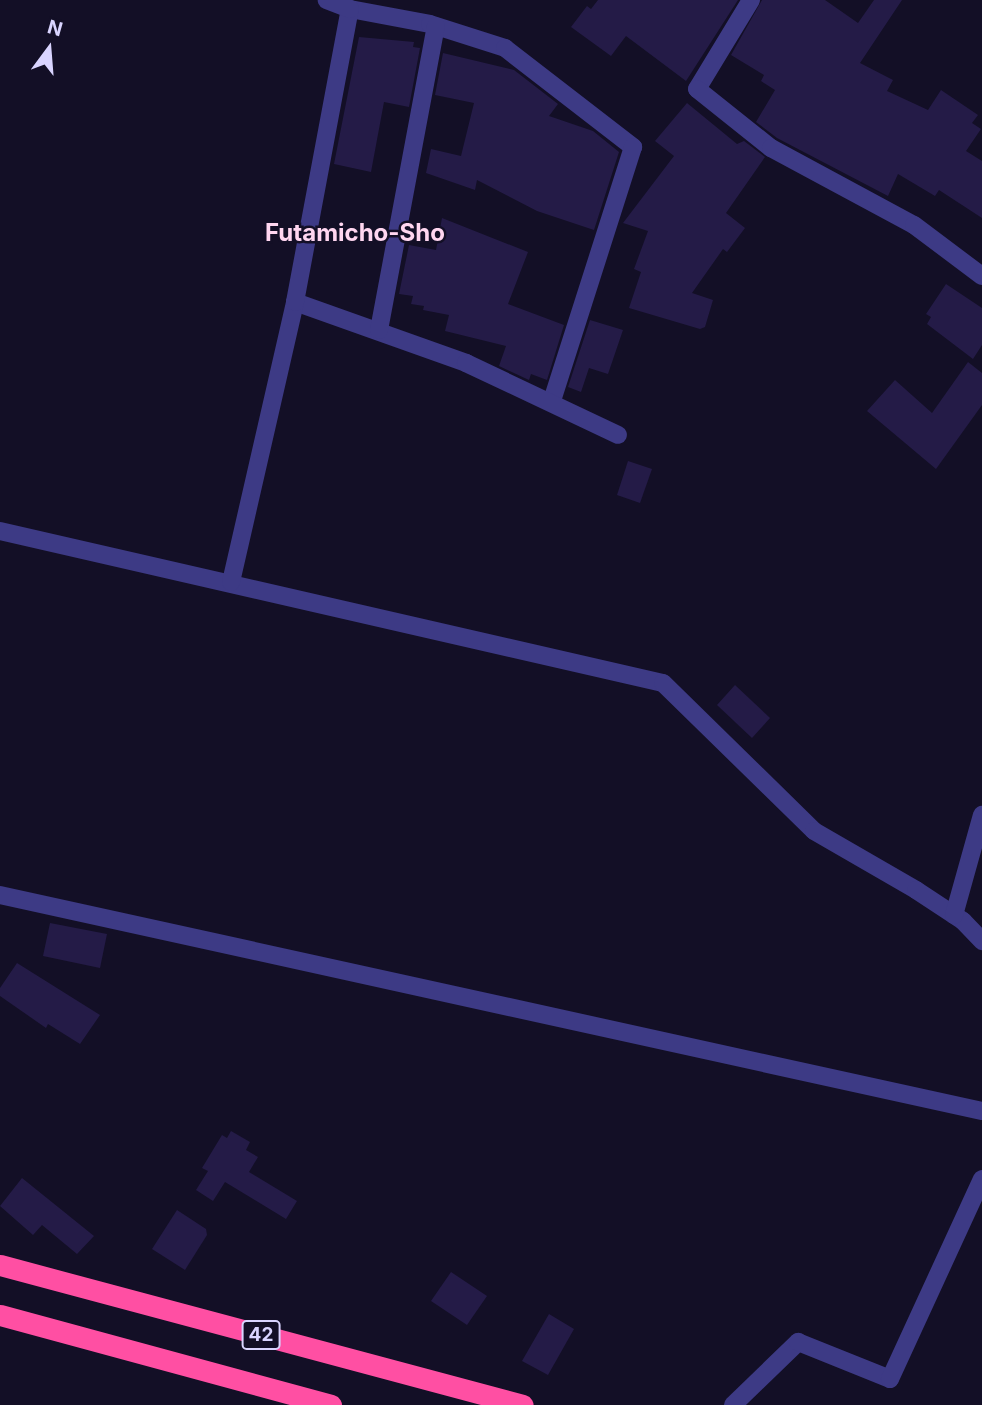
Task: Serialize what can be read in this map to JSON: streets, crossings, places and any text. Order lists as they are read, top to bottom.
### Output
{
  "streets": {
    "highway": ["42"]
  },
  "districts": ["Futamicho-Sho"],
  "north": "top"
}
